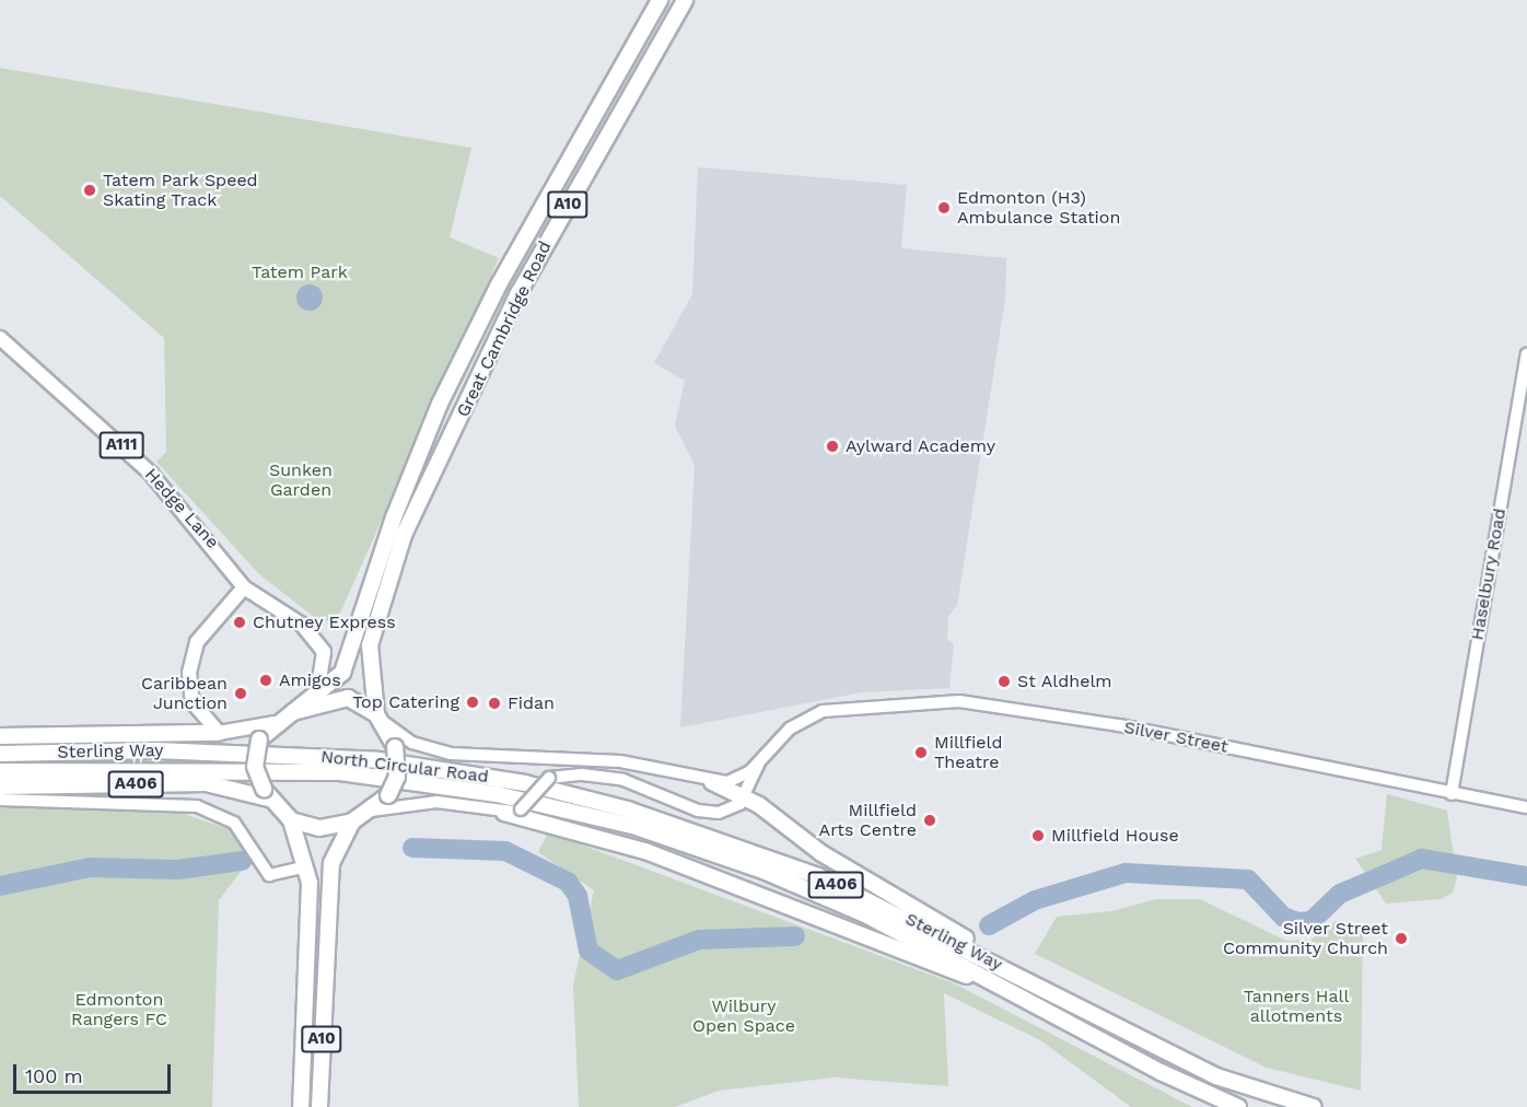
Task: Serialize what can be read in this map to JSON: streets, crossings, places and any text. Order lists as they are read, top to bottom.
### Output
{
  "streets": {
    "highway": [
      "A10",
      "Great Cambridge Road",
      "Sterling Way",
      "North Circular Road",
      "A406"
    ],
    "main road": ["A111", "Hedge Lane"],
    "street": ["Haselbury Road", "Silver Street"]
  },
  "crossings": [
    ["A10", "Great Cambridge Road"],
    ["A10", "Hedge Lane"],
    ["A10", "A406"],
    ["Great Cambridge Road", "Hedge Lane"],
    ["Great Cambridge Road", "A406"],
    ["Haselbury Road", "Silver Street"],
    ["Sterling Way", "North Circular Road"],
    ["Sterling Way", "A406"]
  ],
  "parks": [
    "Tatem Park",
    "Sunken Garden",
    "Tanners Hall allotments",
    "Edmonton Rangers FC",
    "Wilbury Open Space"
  ],
  "places": [
    "Tatem Park Speed Skating Track",
    "Edmonton (H3) Ambulance Station",
    "Aylward Academy",
    "Chutney Express",
    "Amigos",
    "St Aldhelm",
    "Caribbean Junction",
    "Top Catering",
    "Fidan",
    "Millfield Theatre",
    "Millfield Arts Centre",
    "Millfield House",
    "Silver Street Community Church"
  ],
  "scale_bar": "100 m"
}
